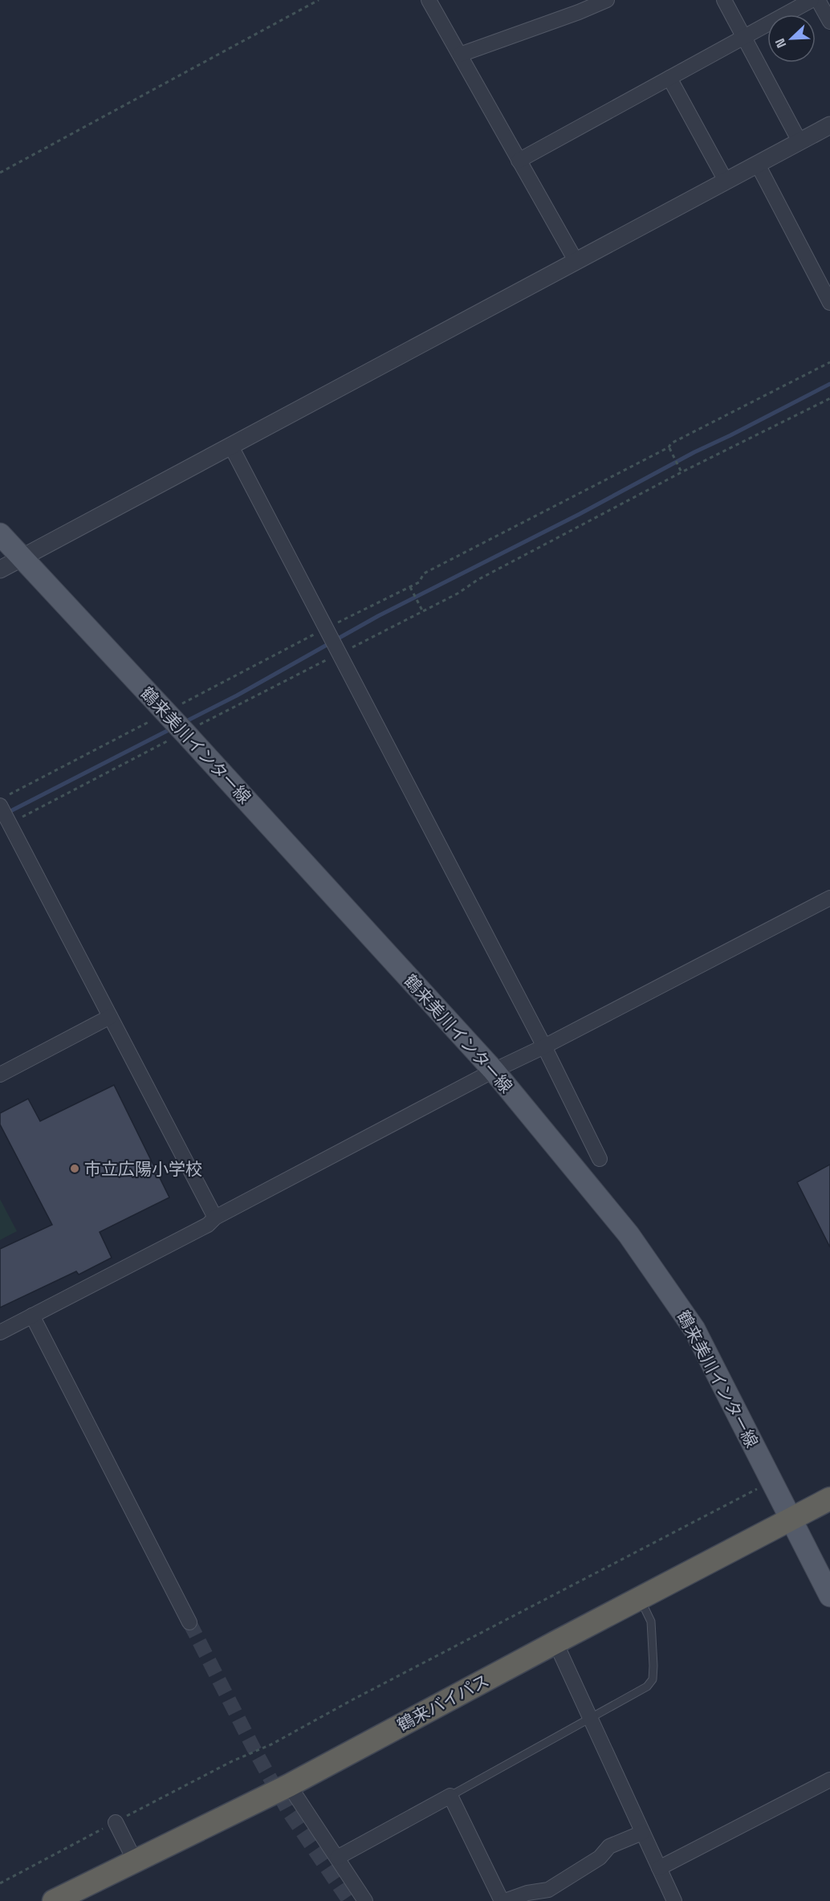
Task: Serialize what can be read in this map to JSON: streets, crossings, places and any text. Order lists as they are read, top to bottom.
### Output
{
  "streets": {
    "highway": ["鶴来バイパス"],
    "main road": ["鶴来美川インター線"]
  },
  "crossings": [
    ["鶴来美川インター線", "鶴来バイパス"]
  ],
  "places": ["市立広陽小学校"],
  "north": "bottom left"
}
